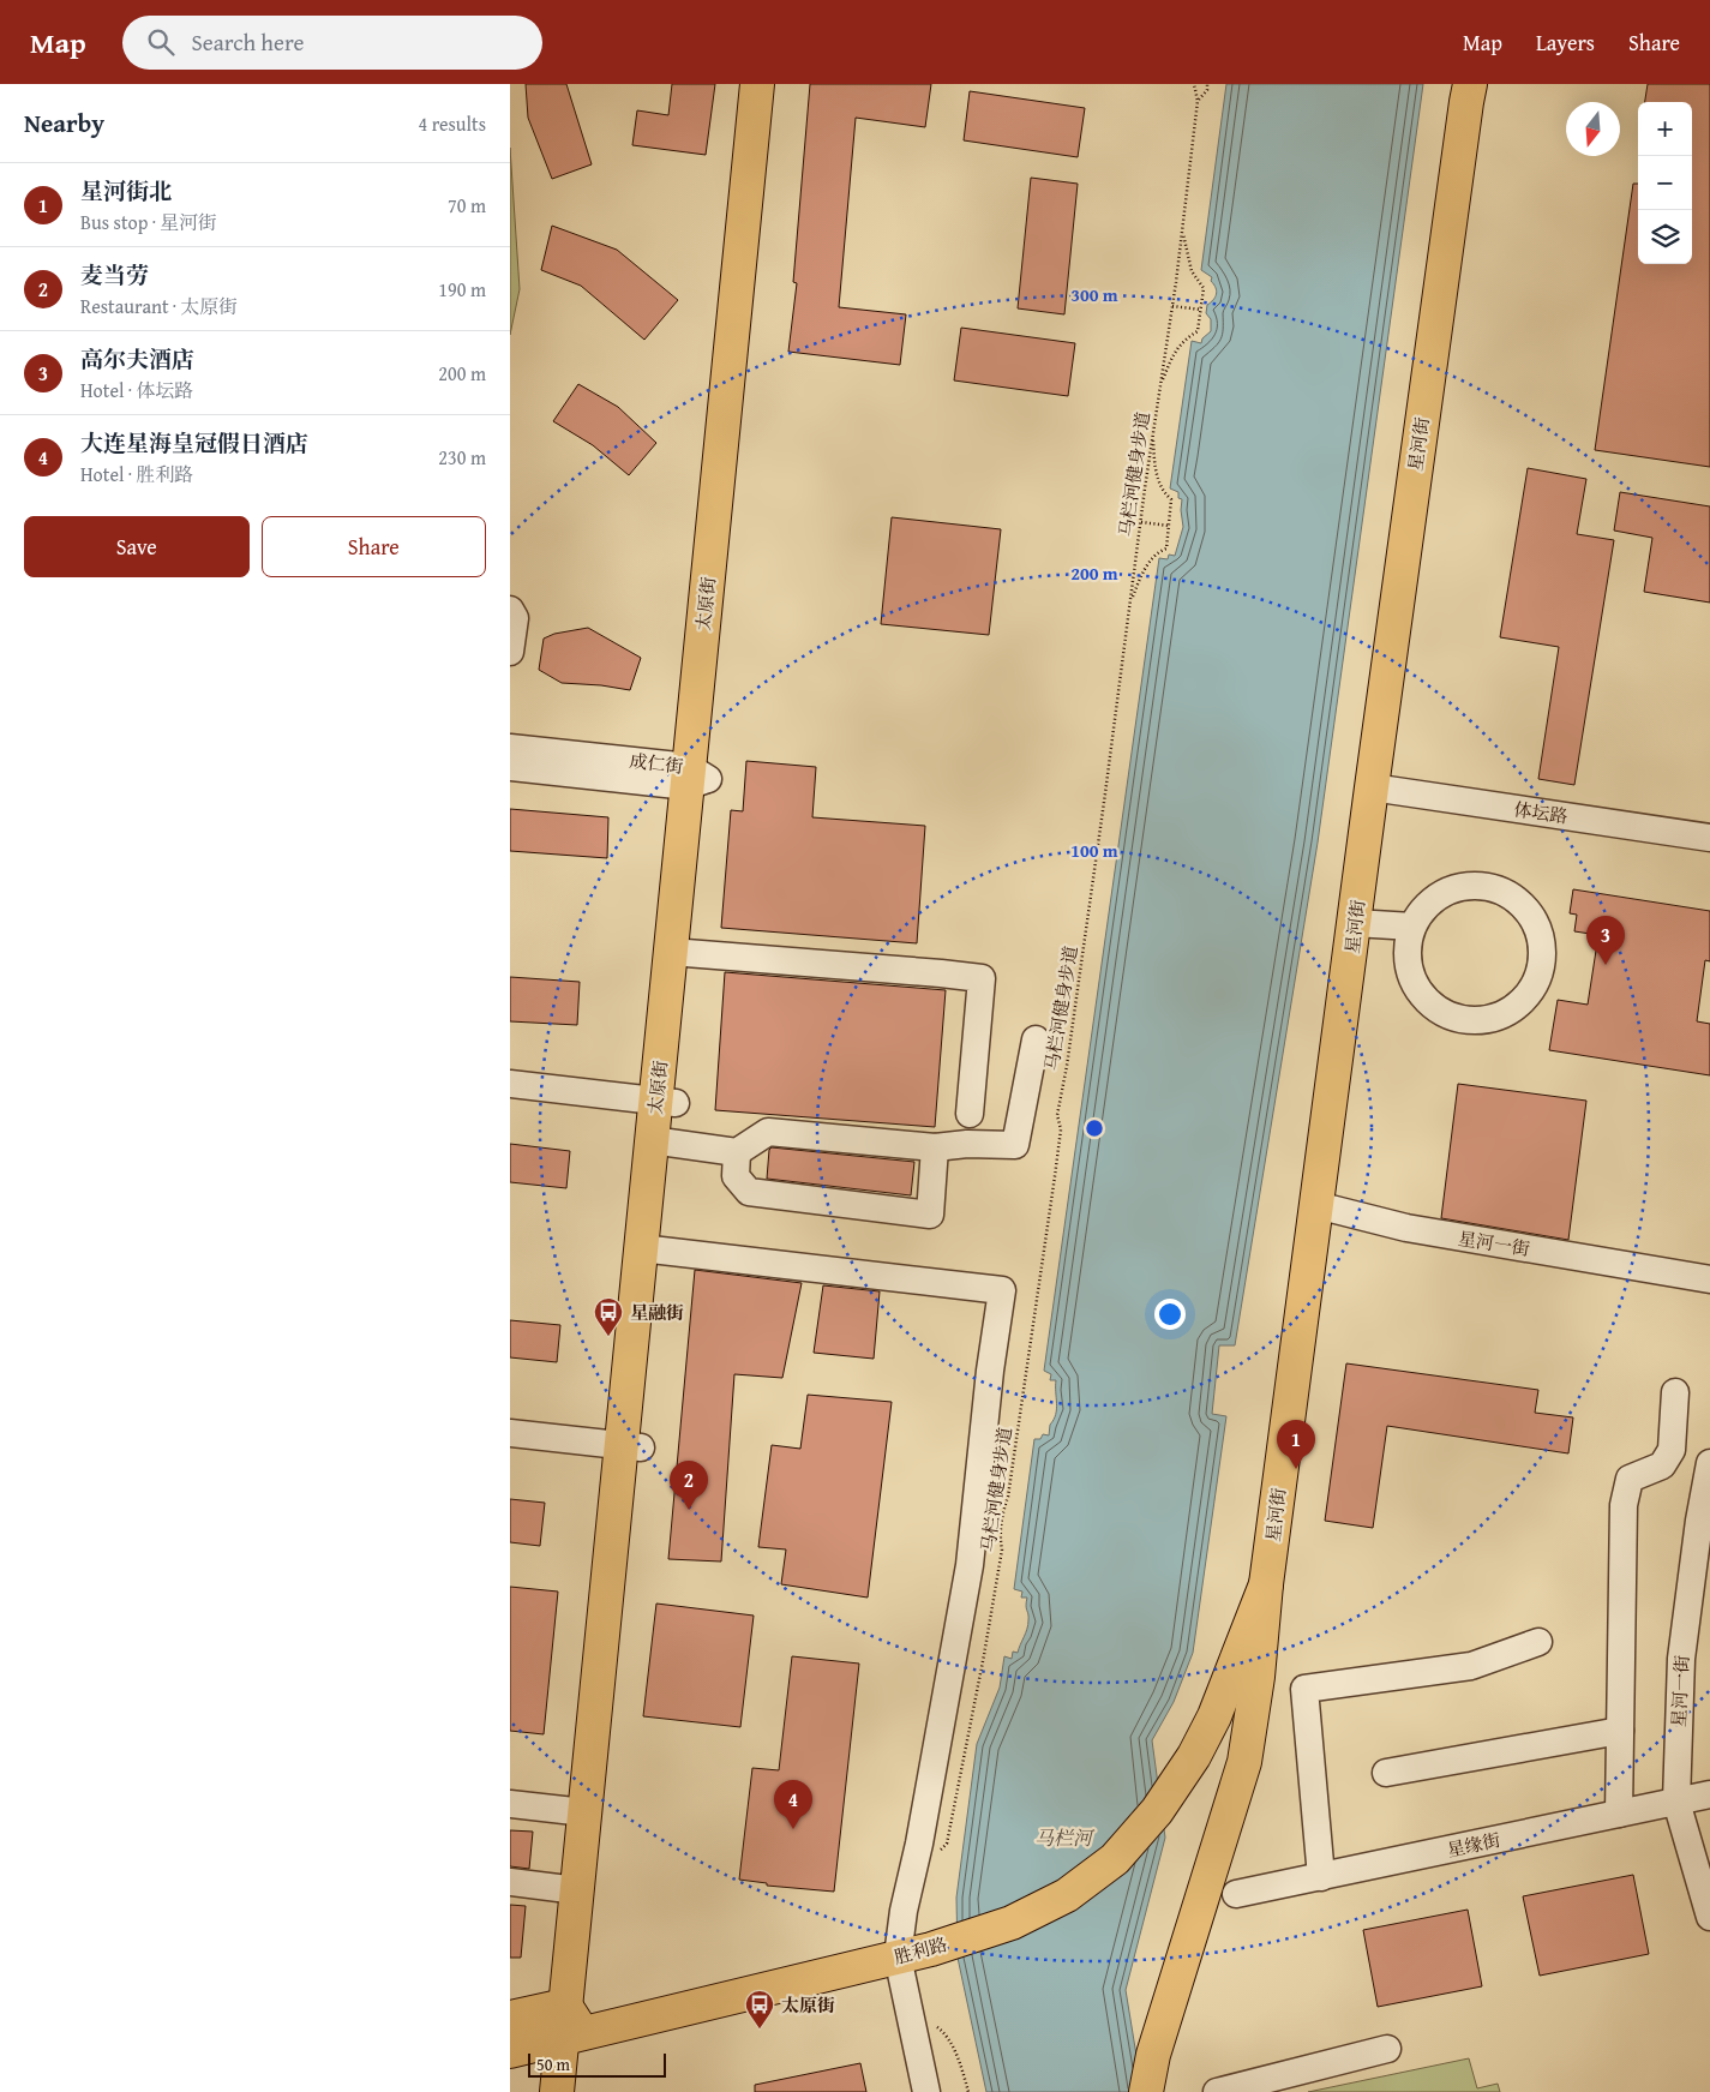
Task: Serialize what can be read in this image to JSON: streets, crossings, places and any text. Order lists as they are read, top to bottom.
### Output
{
  "streets": {
    "main road": ["星河街", "太原街", "胜利路"],
    "street": [
      "成仁街",
      "体坛路",
      "星河一街",
      "星缘街"
    ],
    "path": ["马栏河健身步道"]
  },
  "crossings": [
    ["星河街", "体坛路"],
    ["星河街", "星河一街"],
    ["星河街", "胜利路"],
    ["太原街", "成仁街"],
    ["太原街", "胜利路"],
    ["星河一街", "星缘街"]
  ],
  "water": ["马栏河"],
  "places": {
    "bus stop": ["星融街", "太原街"]
  },
  "scale_bar": "50 m",
  "north": "bottom",
  "page": {
    "header": "Map",
    "search": "Search here",
    "nav": ["Map", "Layers", "Share"],
    "heading": ["Nearby", "4 results"],
    "map_buttons": ["+", "−"],
    "list": [
      {
        "mark": "1",
        "name": "星河街北",
        "note": "Bus stop · 星河街",
        "value": "70 m"
      },
      {
        "mark": "2",
        "name": "麦当劳",
        "note": "Restaurant · 太原街",
        "value": "190 m"
      },
      {
        "mark": "3",
        "name": "高尔夫酒店",
        "note": "Hotel · 体坛路",
        "value": "200 m"
      },
      {
        "mark": "4",
        "name": "大连星海皇冠假日酒店",
        "note": "Hotel · 胜利路",
        "value": "230 m"
      }
    ],
    "buttons": ["Save", "Share"],
    "pins": [
      "3",
      "1",
      "2",
      "4"
    ],
    "scale": "50 m"
  },
  "rings": ["300 m", "200 m", "100 m"]
}
